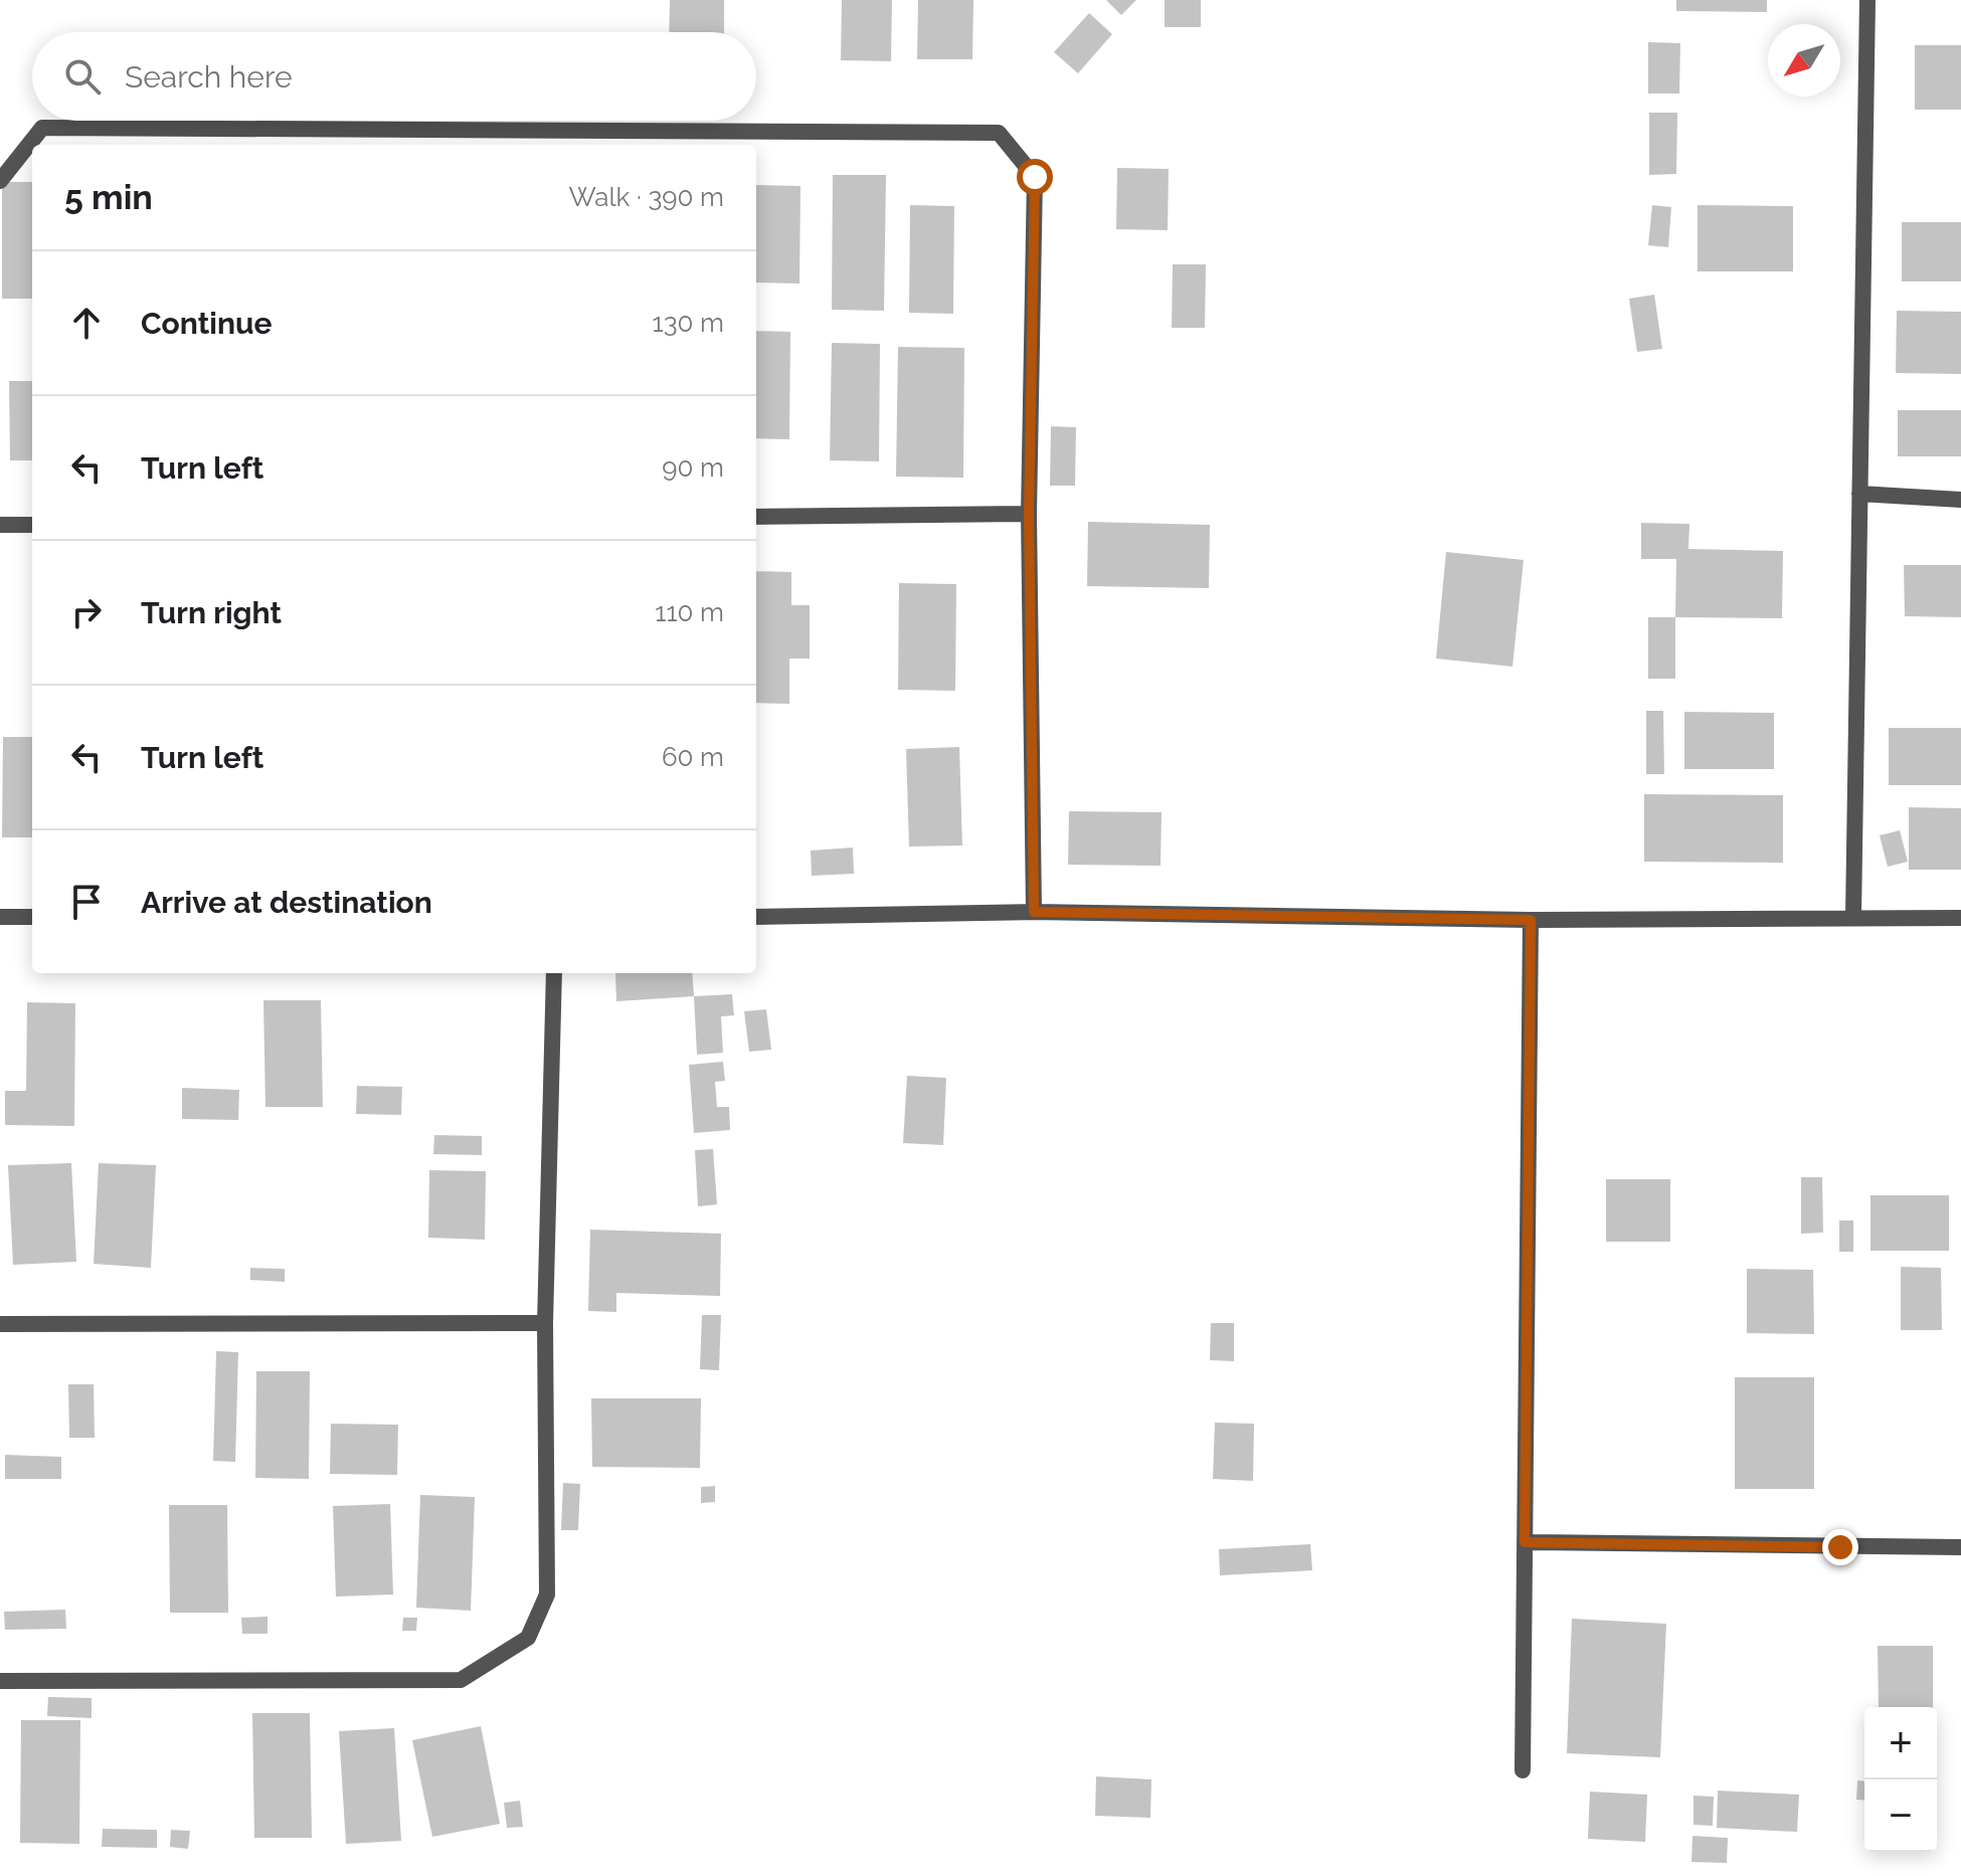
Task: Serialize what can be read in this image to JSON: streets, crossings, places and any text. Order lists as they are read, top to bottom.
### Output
{
  "north": "bottom left",
  "page": {
    "search": "Search here",
    "heading": ["5 min", "Walk · 390 m"],
    "list": [
      ["Continue", "130 m"],
      ["Turn left", "90 m"],
      ["Turn right", "110 m"],
      ["Turn left", "60 m"],
      "Arrive at destination"
    ],
    "map_buttons": ["+", "−"]
  }
}
